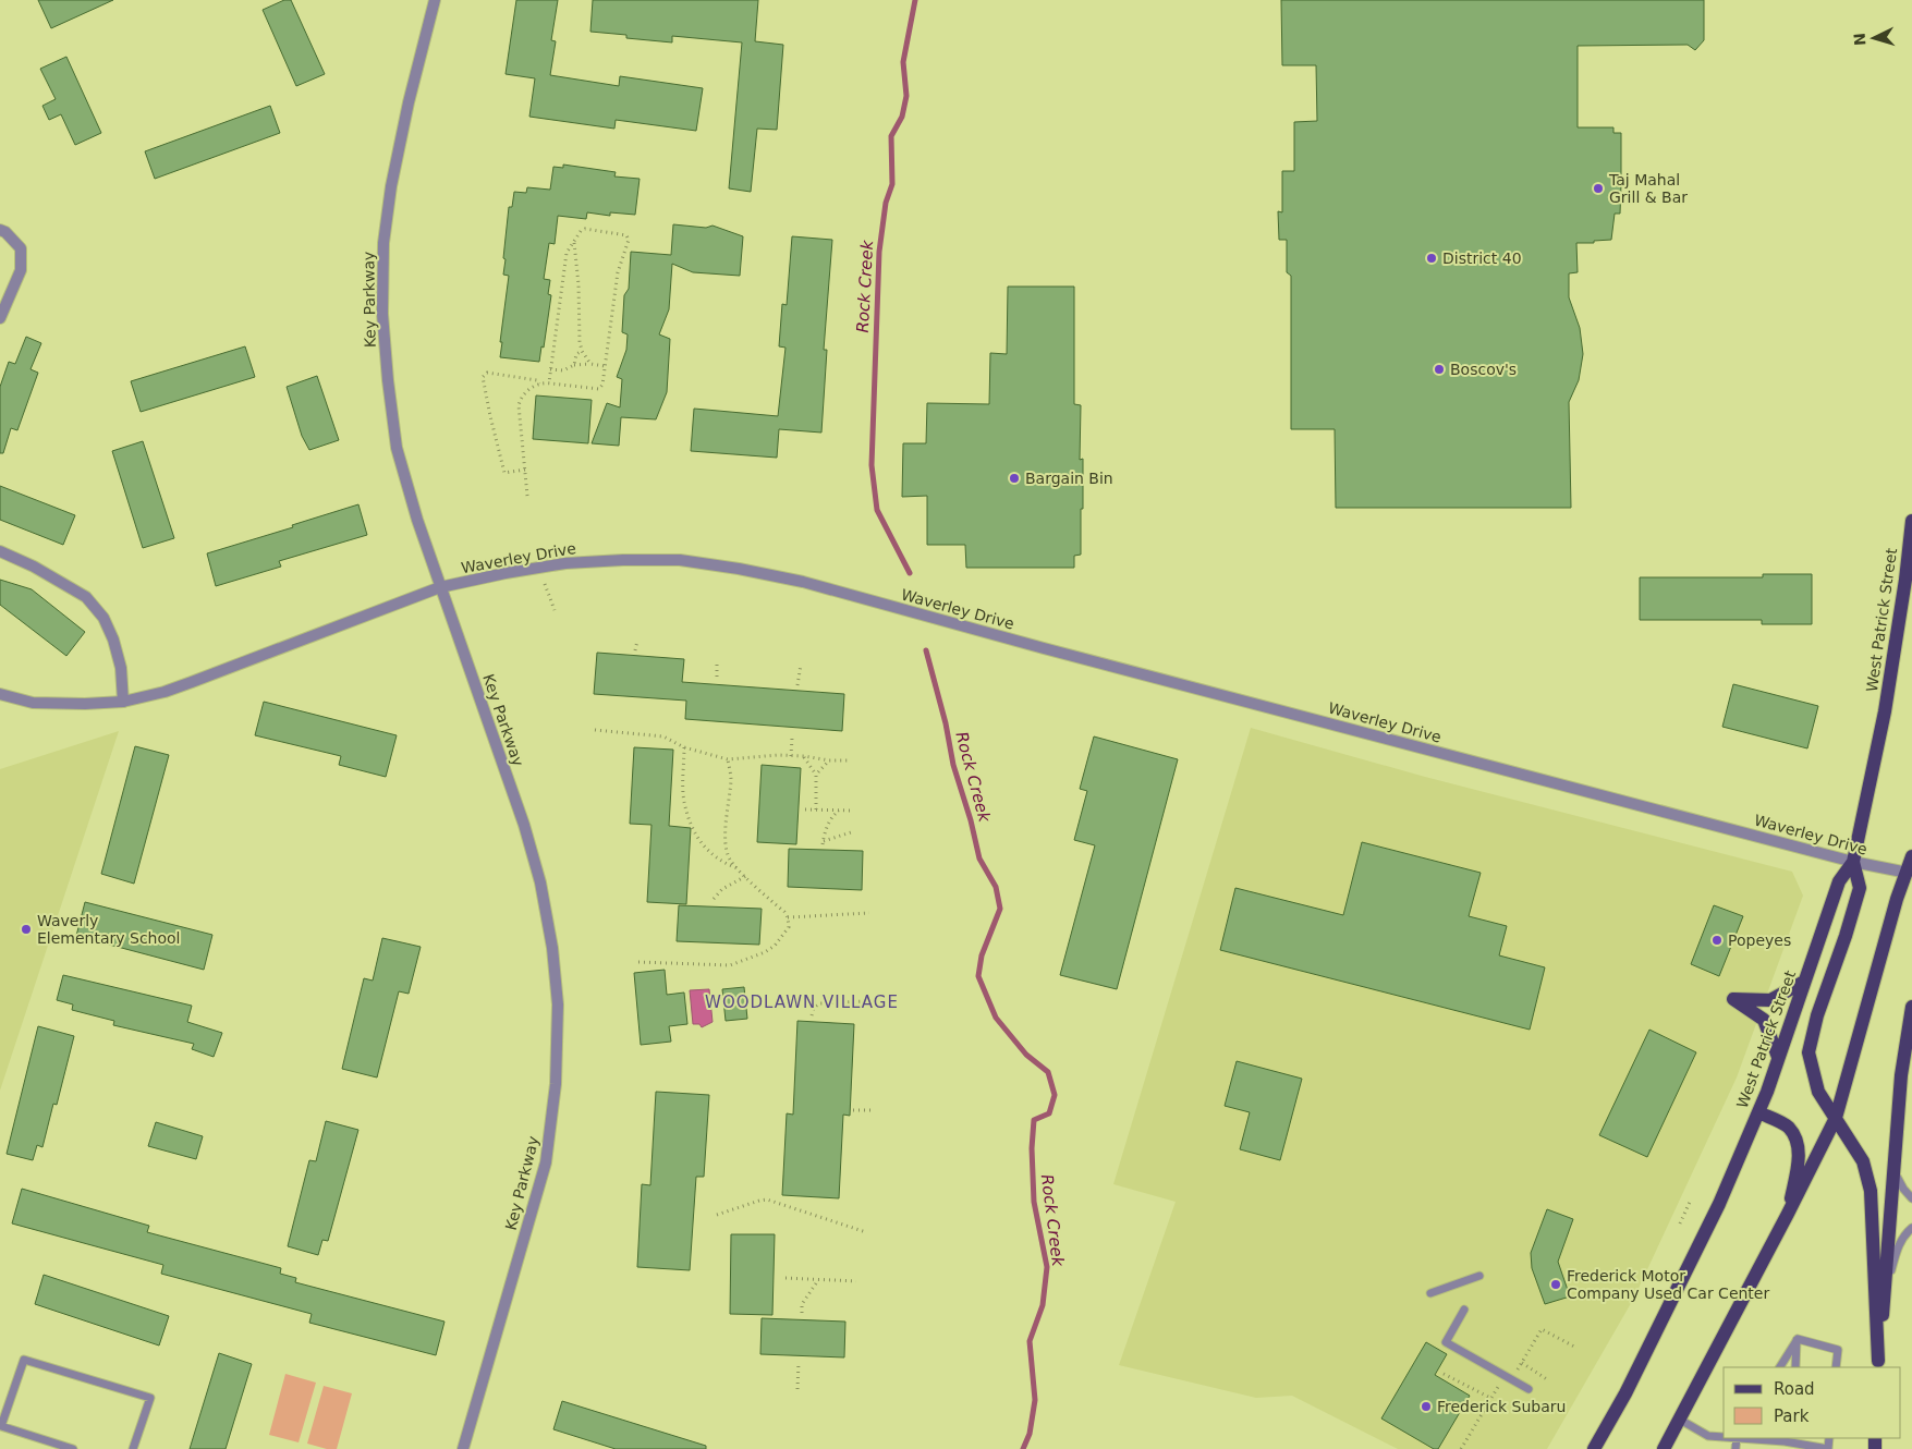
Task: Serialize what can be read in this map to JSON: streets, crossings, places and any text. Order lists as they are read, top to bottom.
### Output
{
  "streets": {
    "main road": ["West Patrick Street"],
    "street": ["Key Parkway", "Waverley Drive"]
  },
  "crossings": [
    ["Key Parkway", "Waverley Drive"],
    ["Waverley Drive", "West Patrick Street"]
  ],
  "districts": ["WOODLAWN VILLAGE"],
  "water": ["Rock Creek"],
  "places": [
    "Taj Mahal Grill & Bar",
    "District 40",
    "Boscov's",
    "Bargain Bin",
    "Waverly Elementary School",
    "Popeyes",
    "Frederick Motor Company Used Car Center",
    "Frederick Subaru"
  ],
  "legend": ["Road", "Park"],
  "north": "left"
}
